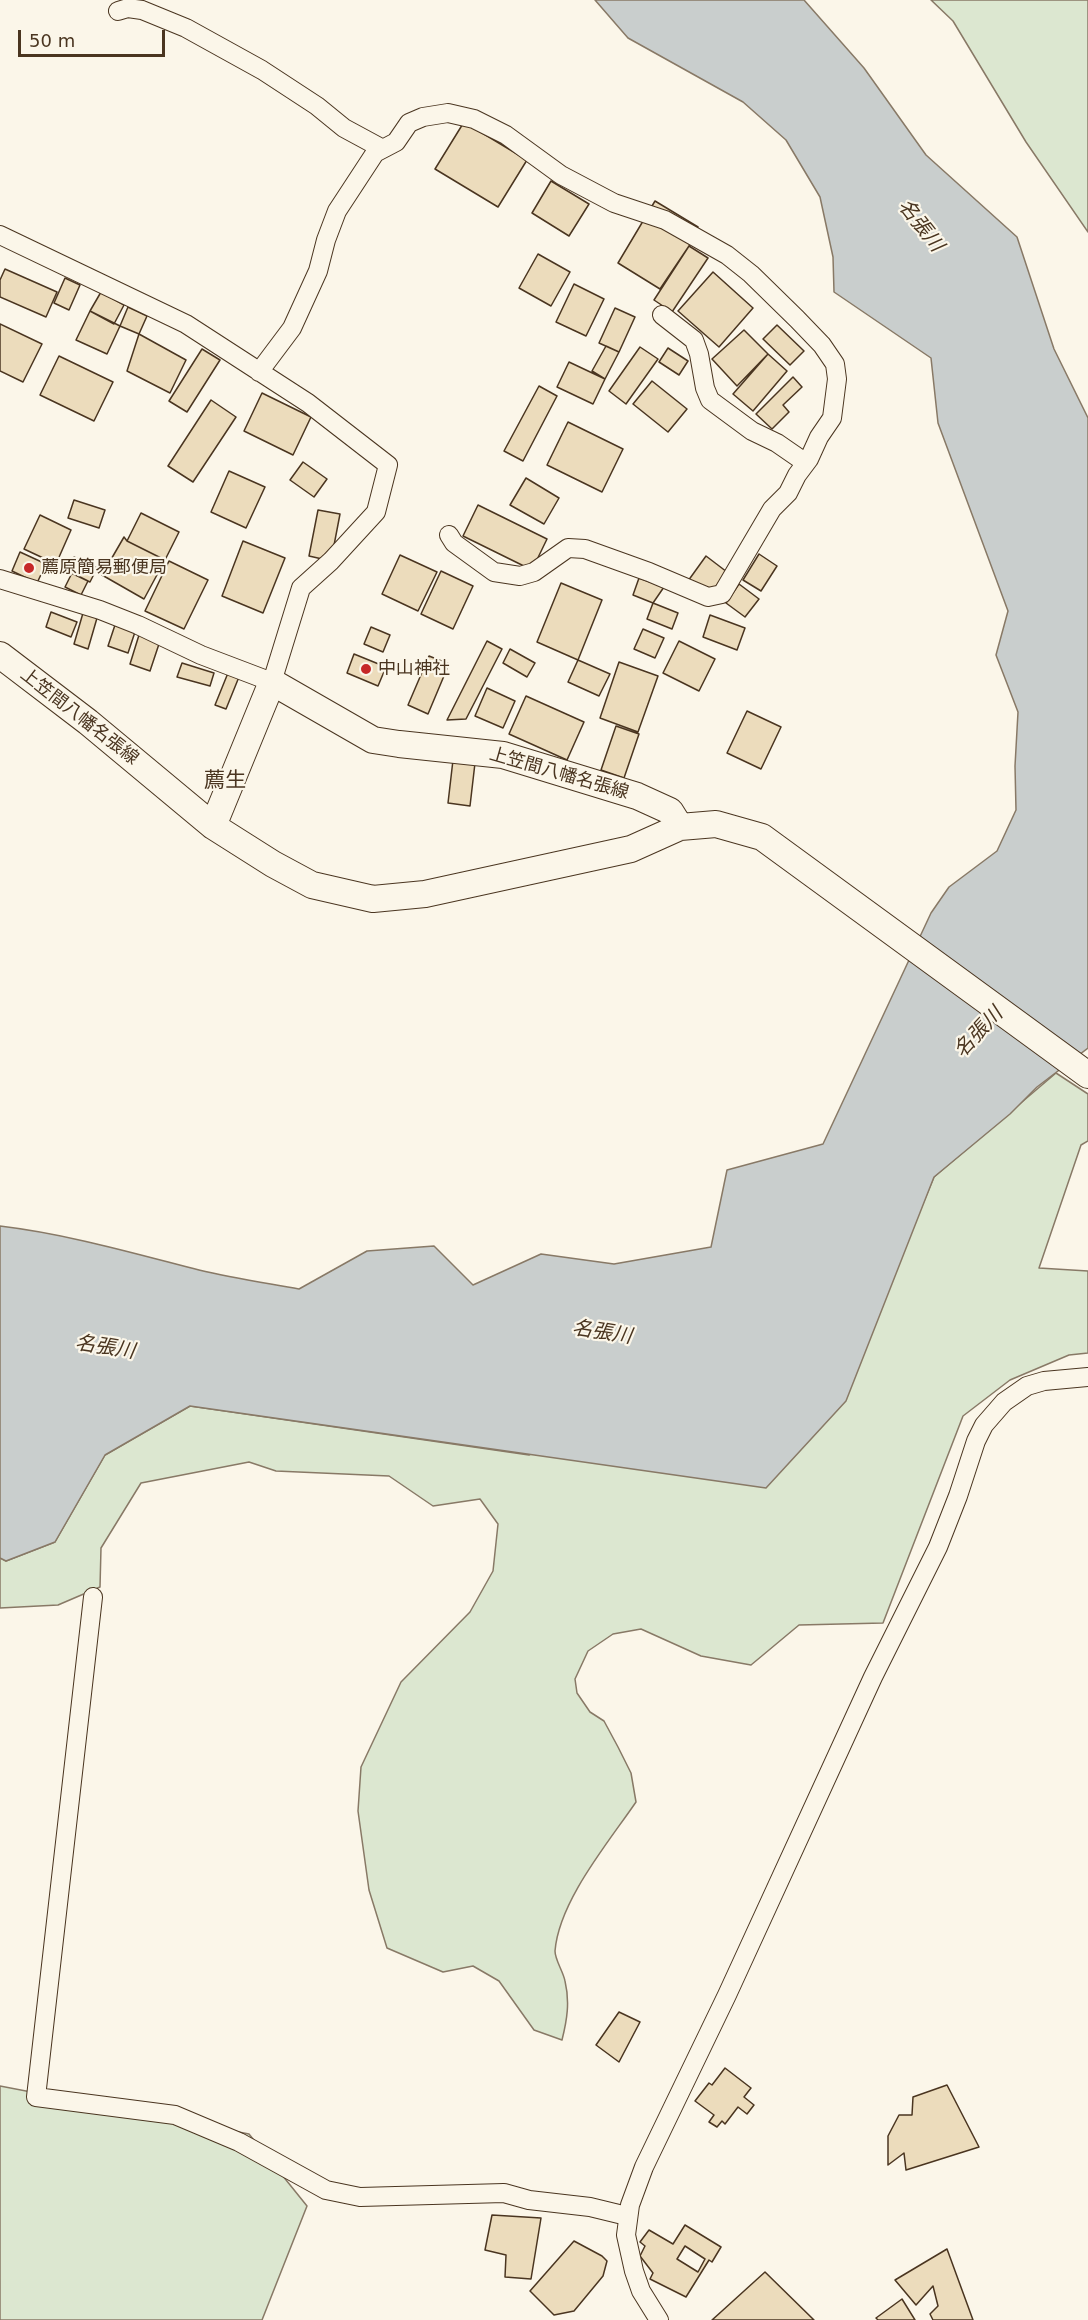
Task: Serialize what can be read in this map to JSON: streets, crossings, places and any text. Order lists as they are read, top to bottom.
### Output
{
  "streets": {
    "main road": ["上笠間八幡名張線"]
  },
  "districts": ["薦生"],
  "water": ["名張川"],
  "places": ["薦原簡易郵便局", "中山神社"],
  "scale_bar": "50 m"
}
